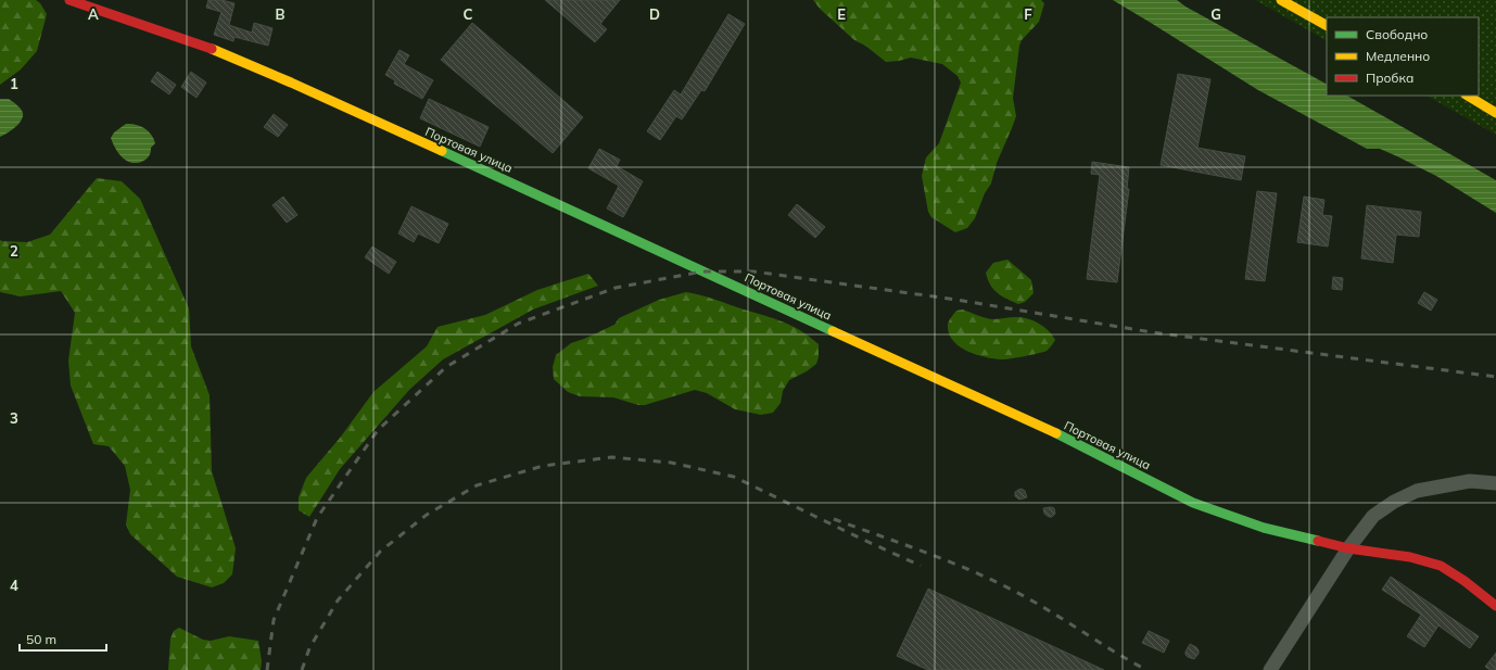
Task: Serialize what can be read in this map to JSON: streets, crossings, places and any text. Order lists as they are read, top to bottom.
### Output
{
  "streets": {
    "street": ["Портовая улица"]
  },
  "legend": ["Свободно", "Медленно", "Пробка"],
  "scale_bar": "50 m",
  "grid": {
    "columns": [
      "A",
      "B",
      "C",
      "D",
      "E",
      "F",
      "G"
    ],
    "rows": [
      "1",
      "2",
      "3",
      "4"
    ]
  }
}
